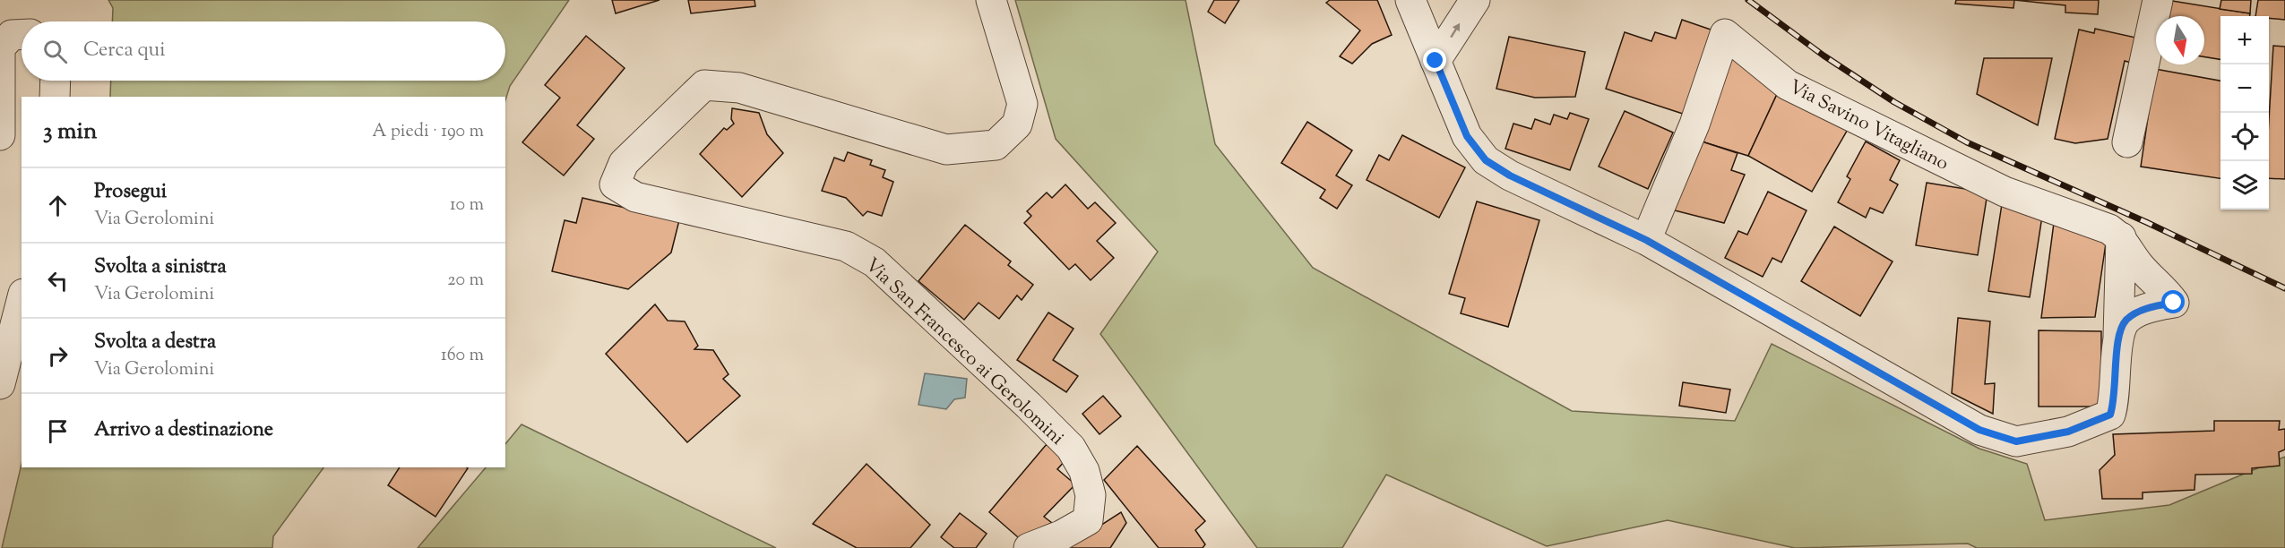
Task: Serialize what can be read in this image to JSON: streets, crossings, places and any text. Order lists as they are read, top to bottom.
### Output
{
  "streets": {
    "street": ["Via Savino Vitagliano", "Via San Francesco ai Gerolomini"]
  },
  "north": "bottom",
  "page": {
    "map_buttons": ["+", "−"],
    "search": "Cerca qui",
    "heading": ["3 min", "A piedi · 190 m"],
    "list": [
      ["Prosegui", "Via Gerolomini", "10 m"],
      ["Svolta a sinistra", "Via Gerolomini", "20 m"],
      ["Svolta a destra", "Via Gerolomini", "160 m"],
      "Arrivo a destinazione"
    ]
  }
}
